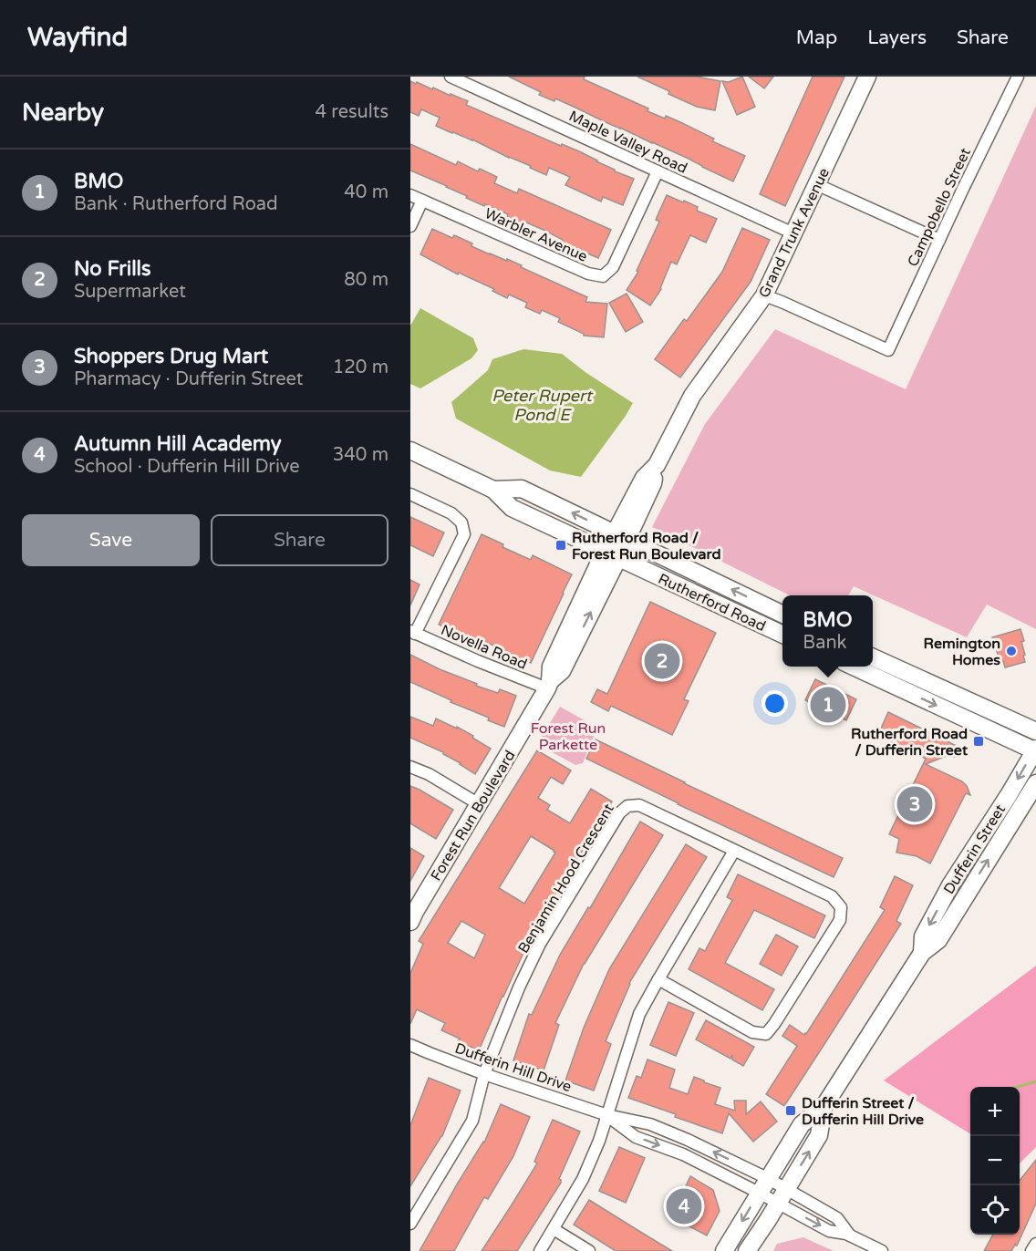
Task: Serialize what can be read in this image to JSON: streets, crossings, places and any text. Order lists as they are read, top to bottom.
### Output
{
  "streets": {
    "main road": [
      "Grand Trunk Avenue",
      "Rutherford Road",
      "Forest Run Boulevard",
      "Dufferin Street"
    ],
    "street": [
      "Maple Valley Road",
      "Campobello Street",
      "Warbler Avenue",
      "Novella Road",
      "Benjamin Hood Crescent",
      "Dufferin Hill Drive"
    ]
  },
  "crossings": [
    ["Maple Valley Road", "Grand Trunk Avenue"],
    ["Maple Valley Road", "Warbler Avenue"],
    ["Campobello Street", "Grand Trunk Avenue"],
    ["Grand Trunk Avenue", "Rutherford Road"],
    ["Grand Trunk Avenue", "Forest Run Boulevard"],
    ["Rutherford Road", "Forest Run Boulevard"],
    ["Novella Road", "Forest Run Boulevard"],
    ["Dufferin Street", "Dufferin Hill Drive"],
    ["Benjamin Hood Crescent", "Dufferin Hill Drive"]
  ],
  "water": ["Peter Rupert Pond E"],
  "parks": ["Forest Run Parkette"],
  "places": {
    "transit": ["Rutherford Road / Forest Run Boulevard", "Rutherford Road / Dufferin Street", "Dufferin Street / Dufferin Hill Drive"],
    "other": ["Remington Homes"]
  },
  "page": {
    "header": "Wayfind",
    "nav": ["Map", "Layers", "Share"],
    "heading": ["Nearby", "4 results"],
    "list": [
      {
        "mark": "1",
        "name": "BMO",
        "note": "Bank · Rutherford Road",
        "value": "40 m"
      },
      {
        "mark": "2",
        "name": "No Frills",
        "note": "Supermarket",
        "value": "80 m"
      },
      {
        "mark": "3",
        "name": "Shoppers Drug Mart",
        "note": "Pharmacy · Dufferin Street",
        "value": "120 m"
      },
      {
        "mark": "4",
        "name": "Autumn Hill Academy",
        "note": "School · Dufferin Hill Drive",
        "value": "340 m"
      }
    ],
    "buttons": ["Save", "Share"],
    "popup": ["BMO", "Bank"],
    "pins": [
      "2",
      "1",
      "3",
      "4"
    ],
    "map_buttons": ["+", "−"]
  }
}
